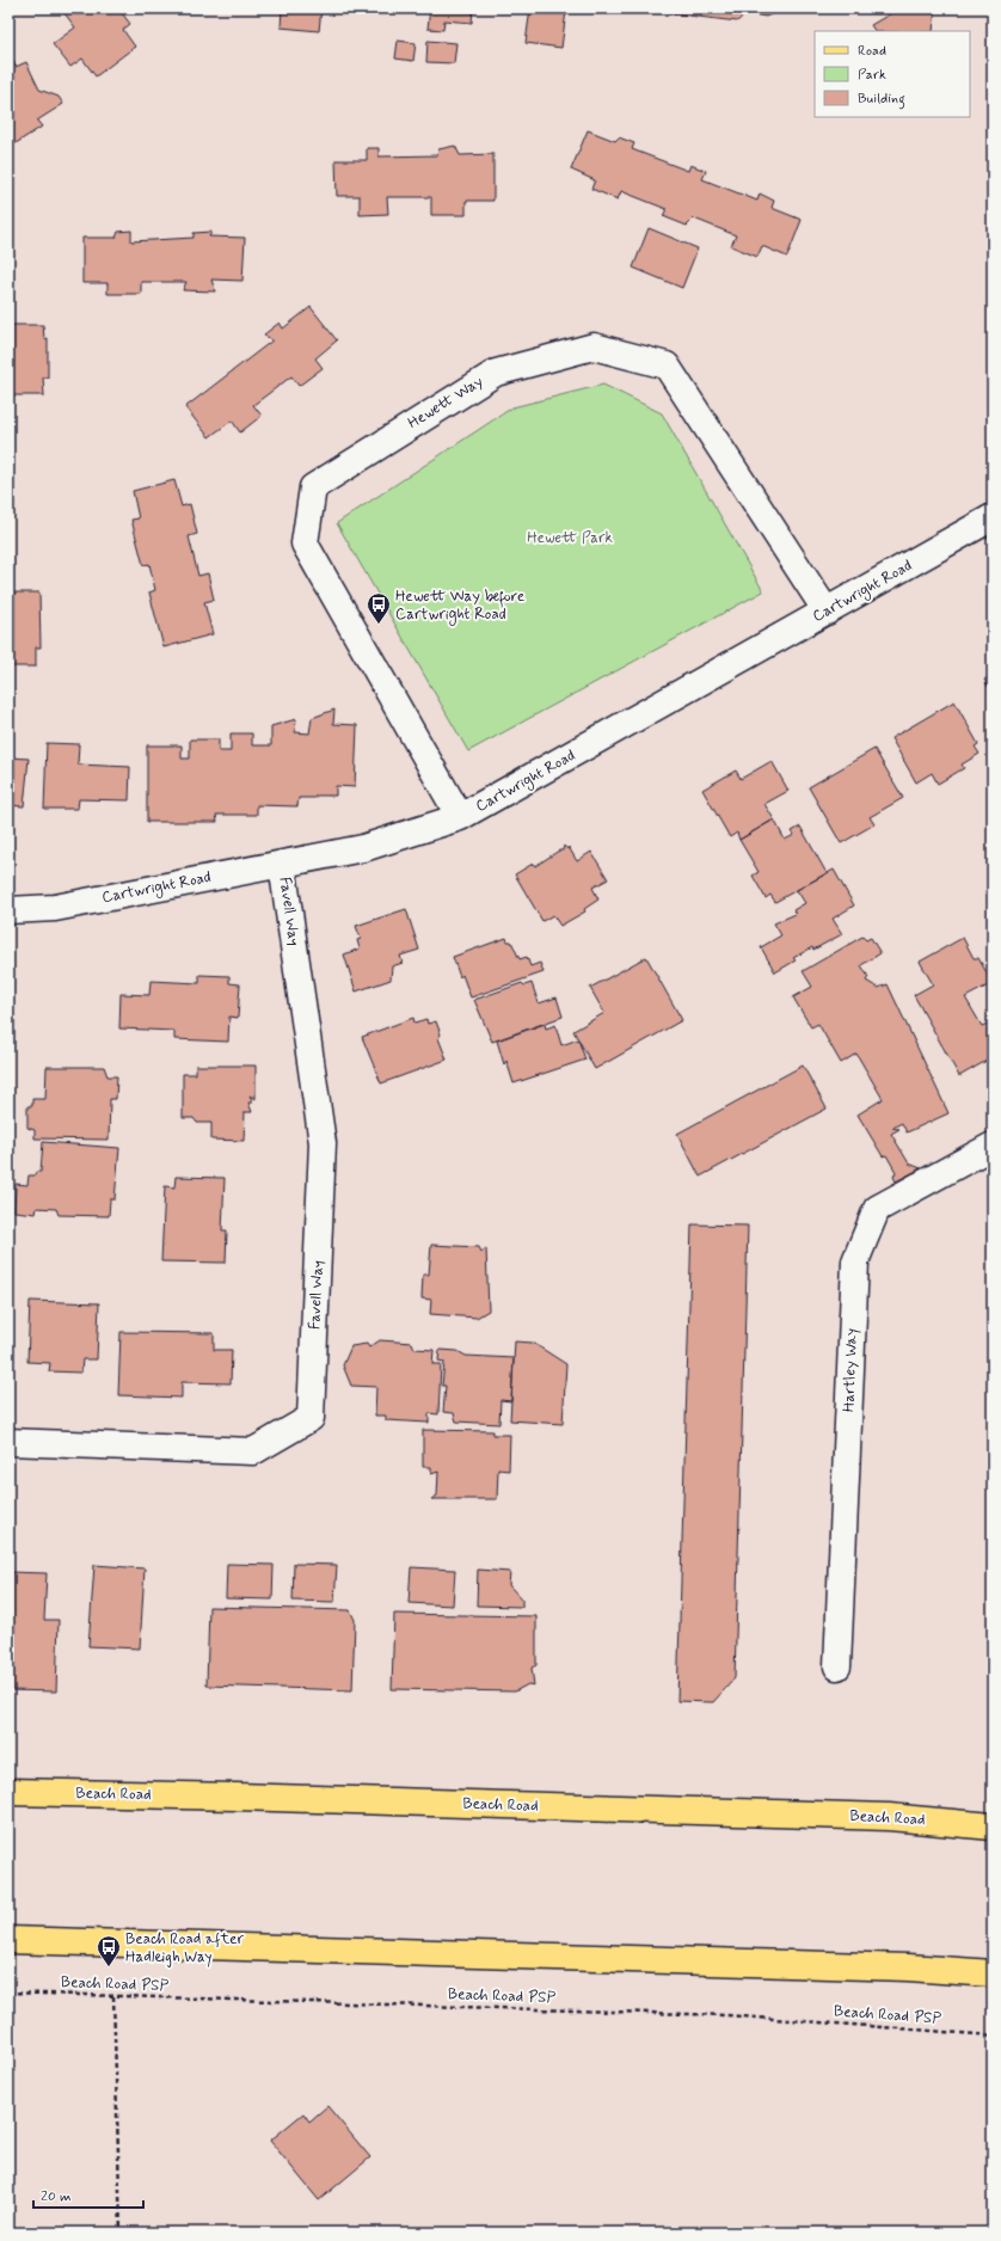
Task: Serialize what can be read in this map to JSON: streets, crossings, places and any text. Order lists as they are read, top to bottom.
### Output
{
  "streets": {
    "main road": ["Beach Road"],
    "street": [
      "Hewett Way",
      "Cartwright Road",
      "Favell Way",
      "Hartley Way"
    ],
    "path": ["Beach Road PSP"]
  },
  "crossings": [
    ["Hewett Way", "Cartwright Road"],
    ["Cartwright Road", "Favell Way"]
  ],
  "parks": ["Hewett Park"],
  "places": {
    "bus stop": ["Hewett Way before Cartwright Road", "Beach Road after Hadleigh Way"]
  },
  "legend": ["Road", "Park", "Building"],
  "scale_bar": "20 m"
}
